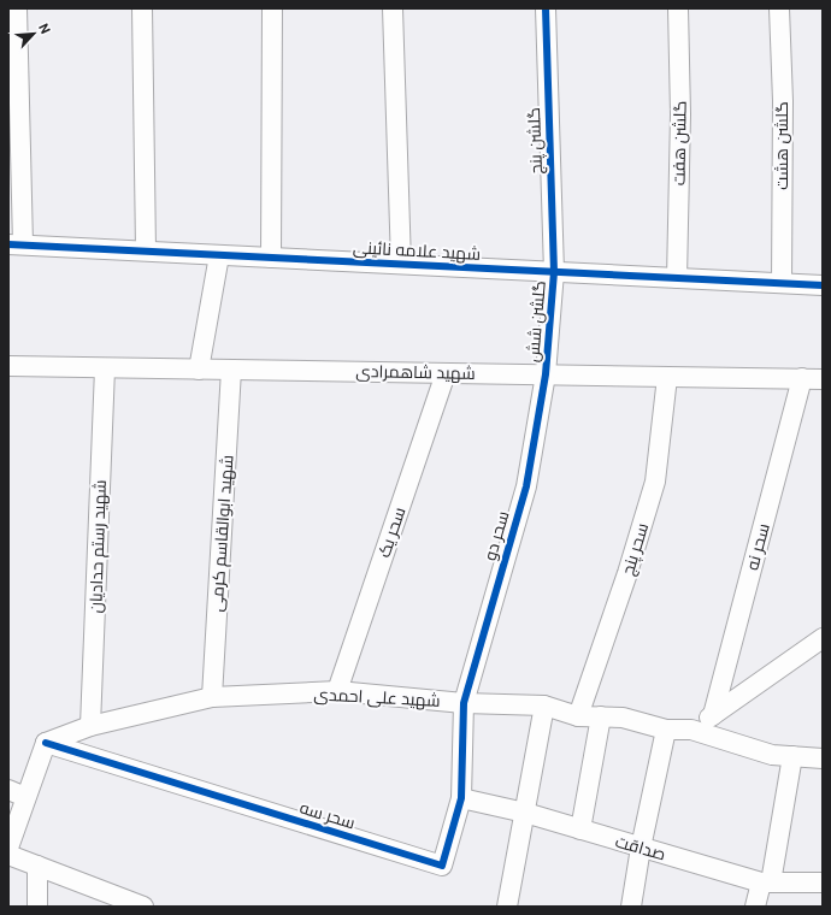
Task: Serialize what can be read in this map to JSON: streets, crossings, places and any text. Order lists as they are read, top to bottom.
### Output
{
  "streets": {
    "street": [
      "گلشن پنج",
      "گلشن هفت",
      "گلشن هشت",
      "شهید علامه‌ نائینی",
      "گلشن شش",
      "شهید شاهمرادی",
      "سحر یک",
      "شهید ابوالقاسم کرمی",
      "سحر دو",
      "شهید رستم حدادیان",
      "سحر نه",
      "سحر پنج",
      "شهید علی احمدی",
      "سحر سه",
      "صداقت"
    ]
  },
  "crossings": [
    ["گلشن پنج", "شهید علامه‌ نائینی"],
    ["گلشن پنج", "گلشن شش"],
    ["گلشن هفت", "شهید علامه‌ نائینی"],
    ["گلشن هشت", "شهید علامه‌ نائینی"],
    ["شهید علامه‌ نائینی", "گلشن شش"],
    ["گلشن شش", "شهید شاهمرادی"],
    ["گلشن شش", "سحر دو"],
    ["شهید شاهمرادی", "سحر یک"],
    ["شهید شاهمرادی", "شهید ابوالقاسم کرمی"],
    ["شهید شاهمرادی", "سحر دو"],
    ["شهید شاهمرادی", "شهید رستم حدادیان"],
    ["شهید شاهمرادی", "سحر نه"],
    ["شهید شاهمرادی", "سحر پنج"],
    ["سحر یک", "شهید علی احمدی"],
    ["شهید ابوالقاسم کرمی", "شهید علی احمدی"],
    ["سحر دو", "شهید علی احمدی"],
    ["سحر دو", "سحر سه"],
    ["شهید رستم حدادیان", "شهید علی احمدی"],
    ["سحر پنج", "شهید علی احمدی"],
    ["شهید علی احمدی", "سحر سه"],
    ["سحر سه", "صداقت"]
  ],
  "north": "top right"
}
